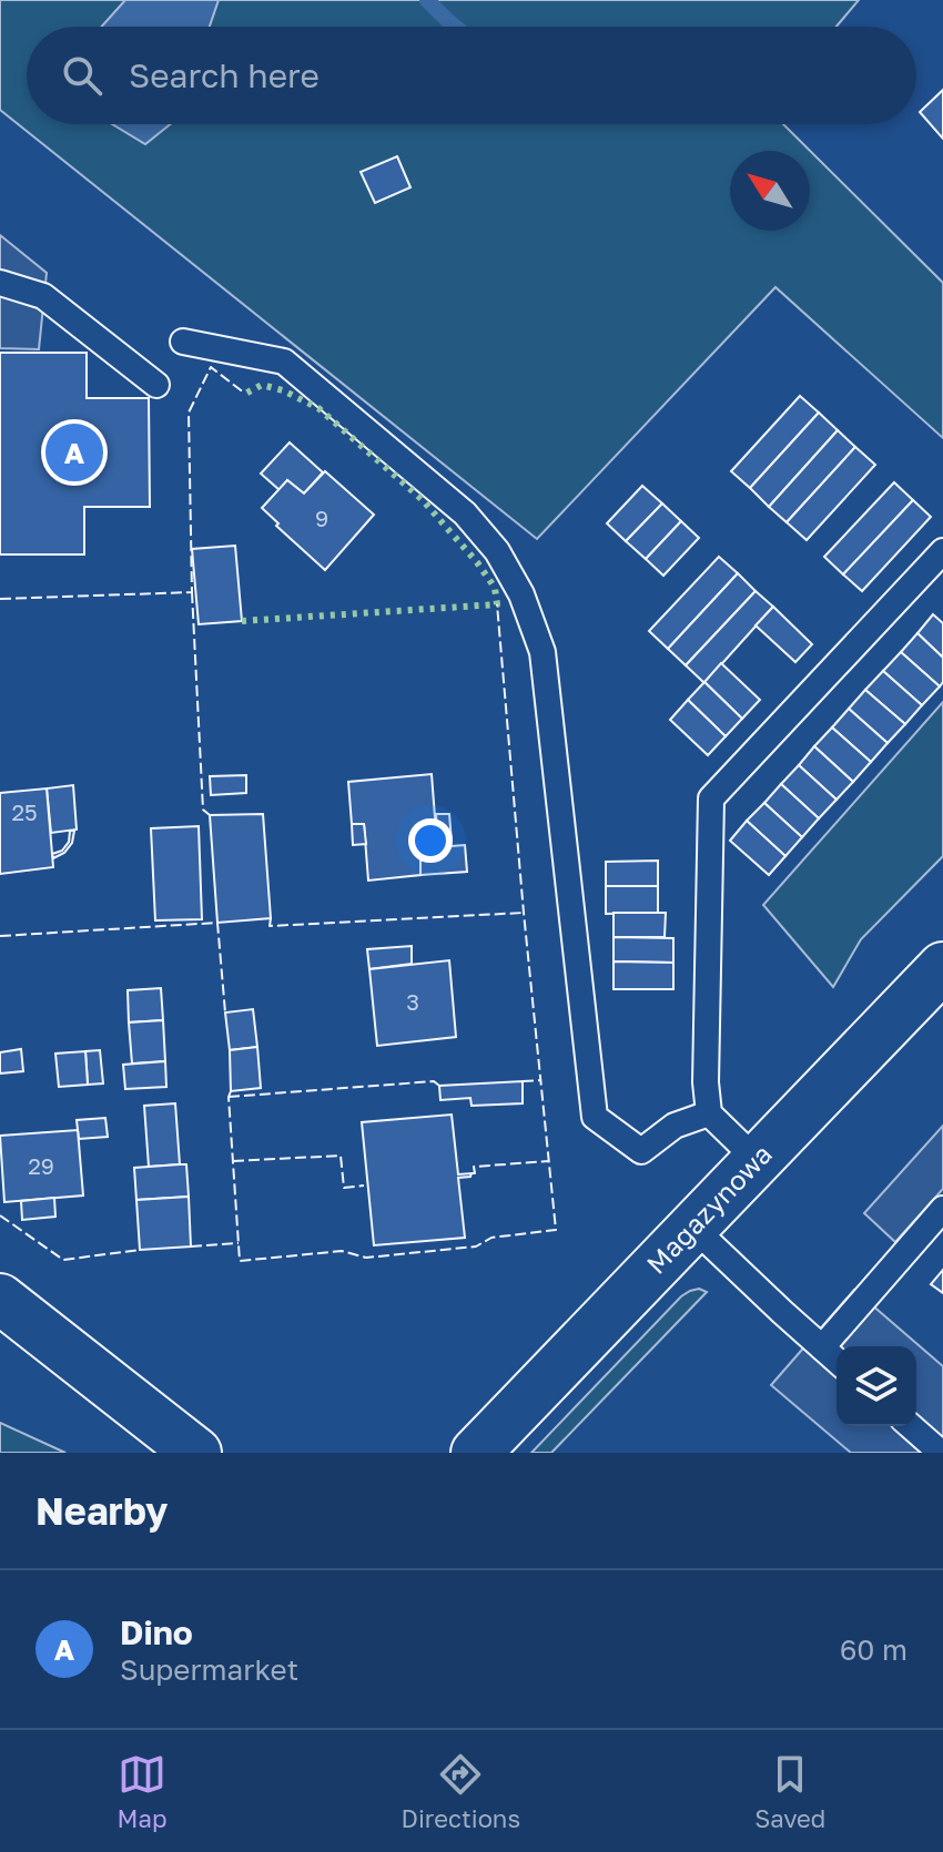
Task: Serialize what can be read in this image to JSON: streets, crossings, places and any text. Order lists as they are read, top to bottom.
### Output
{
  "streets": {
    "street": ["Magazynowa"]
  },
  "house_numbers": [
    "9",
    "25",
    "3",
    "29"
  ],
  "north": "top left",
  "page": {
    "search": "Search here",
    "pins": "A",
    "heading": "Nearby",
    "list": [
      {
        "mark": "A",
        "name": "Dino",
        "note": "Supermarket",
        "value": "60 m"
      }
    ],
    "nav": ["Map", "Directions", "Saved"]
  }
}
